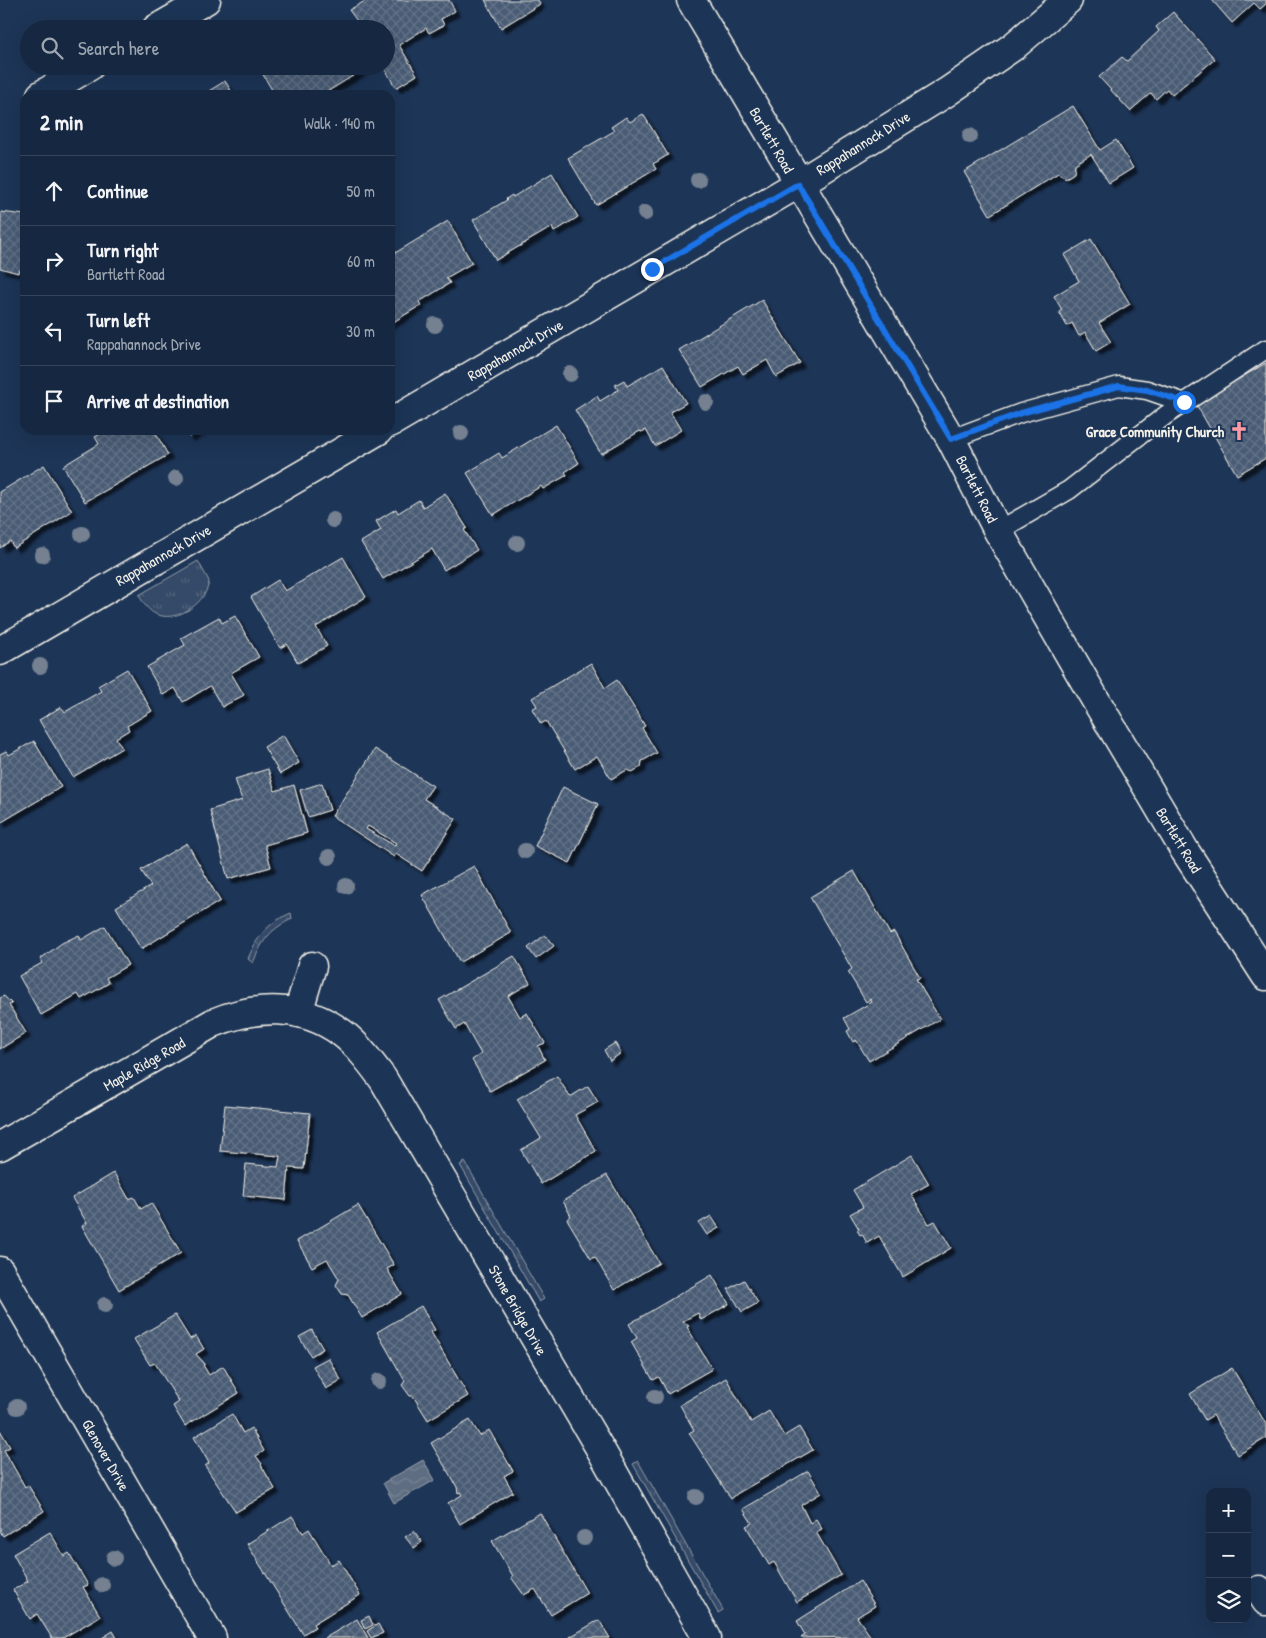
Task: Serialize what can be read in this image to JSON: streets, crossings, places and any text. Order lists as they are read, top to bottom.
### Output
{
  "streets": {
    "street": [
      "Bartlett Road",
      "Rappahannock Drive",
      "Maple Ridge Road",
      "Stone Bridge Drive",
      "Glenover Drive"
    ]
  },
  "crossings": [
    ["Bartlett Road", "Rappahannock Drive"],
    ["Maple Ridge Road", "Stone Bridge Drive"]
  ],
  "places": {
    "church": ["Grace Community Church"]
  },
  "page": {
    "search": "Search here",
    "heading": ["2 min", "Walk · 140 m"],
    "list": [
      ["Continue", "50 m"],
      ["Turn right", "Bartlett Road", "60 m"],
      ["Turn left", "Rappahannock Drive", "30 m"],
      "Arrive at destination"
    ],
    "map_buttons": ["+", "−"]
  }
}
